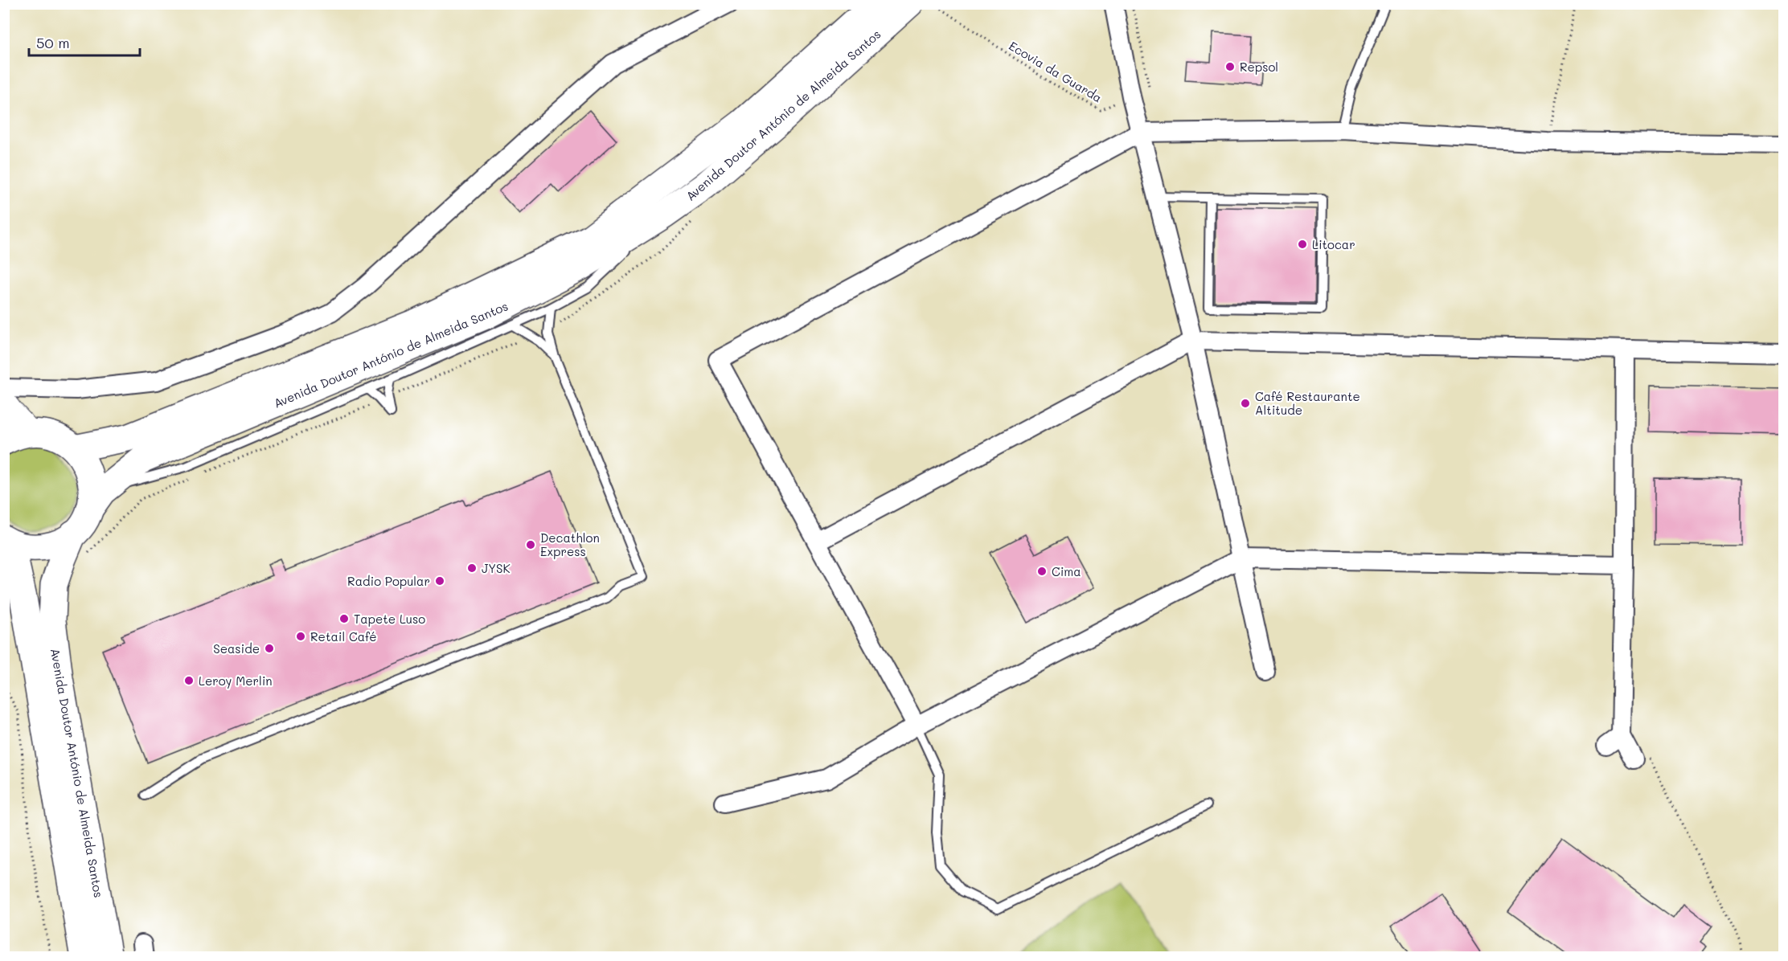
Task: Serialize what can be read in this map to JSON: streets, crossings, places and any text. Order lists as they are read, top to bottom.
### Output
{
  "streets": {
    "highway": ["Avenida Doutor António de Almeida Santos"],
    "path": ["Ecovia da Guarda"]
  },
  "places": [
    "Repsol",
    "Litocar",
    "Café Restaurante Altitude",
    "Decathlon Express",
    "JYSK",
    "Cima",
    "Radio Popular",
    "Tapete Luso",
    "Retail Café",
    "Seaside",
    "Leroy Merlin"
  ],
  "scale_bar": "50 m"
}
